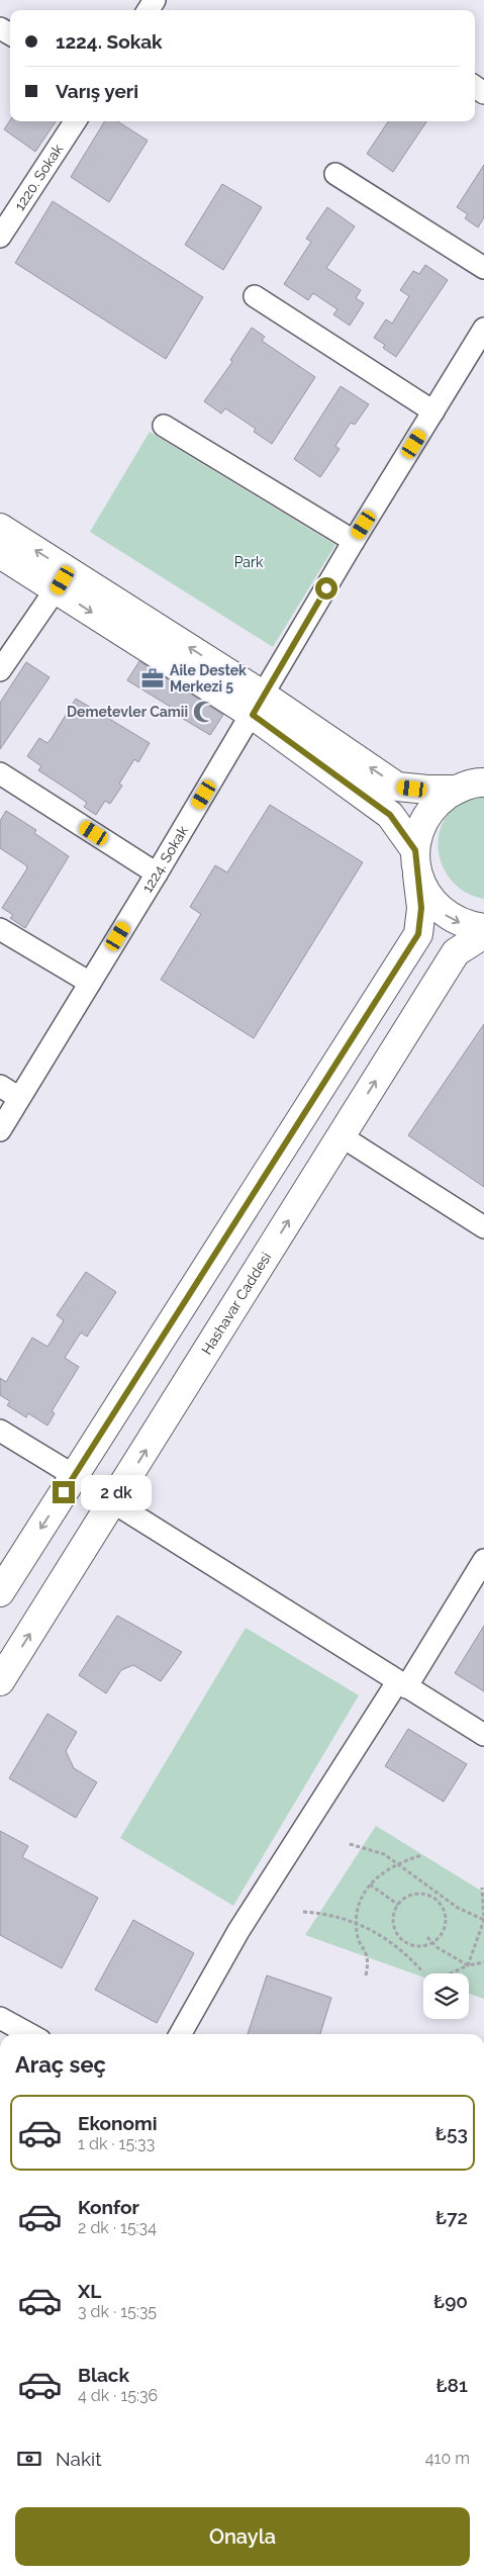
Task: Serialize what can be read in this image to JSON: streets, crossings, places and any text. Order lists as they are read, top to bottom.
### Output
{
  "streets": {
    "main road": ["Hashavar Caddesi"],
    "street": ["1220. Sokak", "1224. Sokak"]
  },
  "parks": ["Park"],
  "places": {
    "office": ["Aile Destek Merkezi 5"],
    "mosque": ["Demetevler Camii"]
  },
  "page": {
    "banner": ["1224. Sokak", "Varış yeri"],
    "bubble": "2 dk",
    "heading": "Araç seç",
    "list": [
      {
        "name": "Ekonomi",
        "note": "1 dk · 15:33",
        "value": "₺53"
      },
      {
        "name": "Konfor",
        "note": "2 dk · 15:34",
        "value": "₺72"
      },
      {
        "name": "XL",
        "note": "3 dk · 15:35",
        "value": "₺90"
      },
      {
        "name": "Black",
        "note": "4 dk · 15:36",
        "value": "₺81"
      }
    ],
    "pay": ["Nakit", "410 m"],
    "buttons": "Onayla"
  }
}
